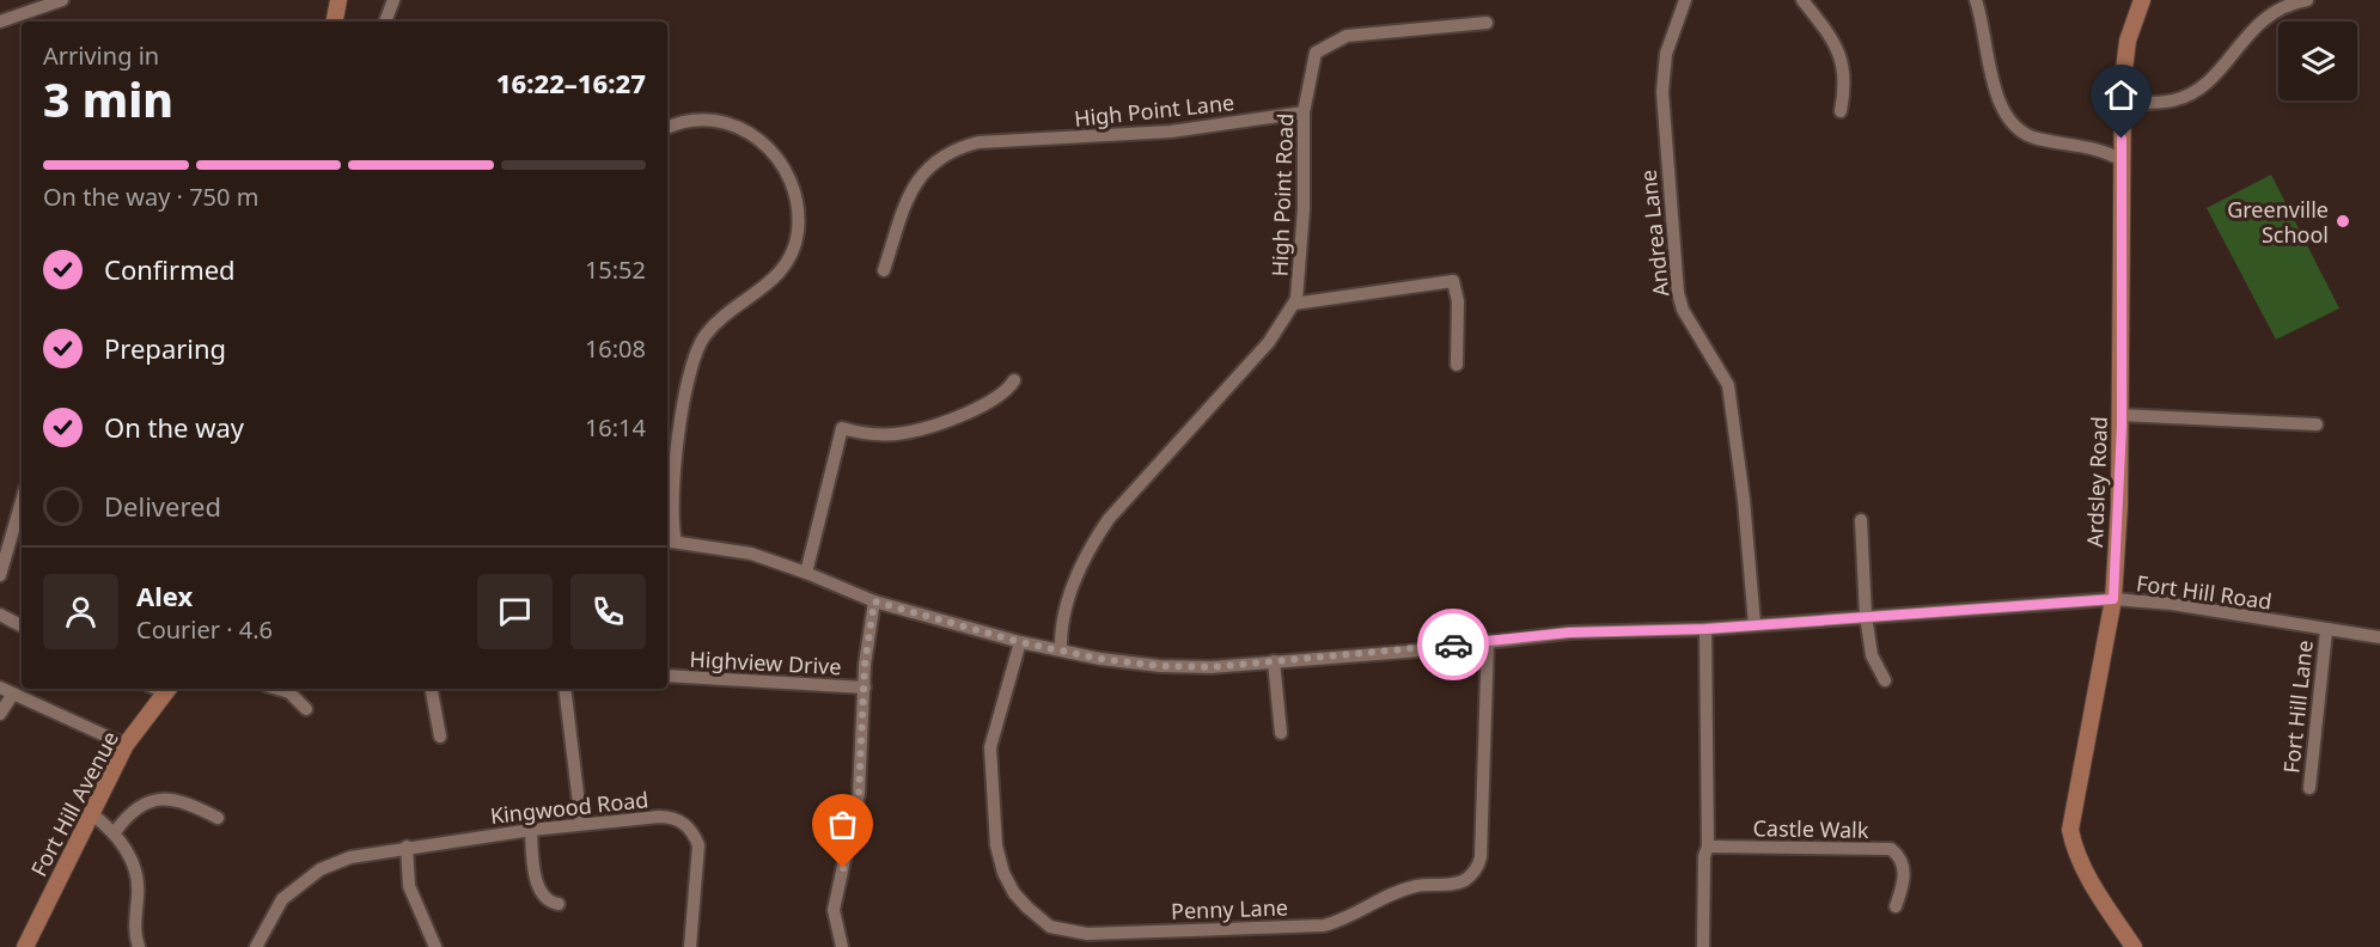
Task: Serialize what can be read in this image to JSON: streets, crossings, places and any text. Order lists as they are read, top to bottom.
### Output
{
  "streets": {
    "main road": ["Ardsley Road", "Fort Hill Avenue"],
    "street": [
      "High Point Lane",
      "High Point Road",
      "Andrea Lane",
      "Fort Hill Road",
      "Highview Drive",
      "Fort Hill Lane",
      "Kingwood Road",
      "Castle Walk",
      "Penny Lane"
    ]
  },
  "crossings": [
    ["High Point Lane", "High Point Road"],
    ["High Point Road", "Fort Hill Road"],
    ["Andrea Lane", "Fort Hill Road"],
    ["Ardsley Road", "Fort Hill Road"],
    ["Fort Hill Road", "Fort Hill Lane"],
    ["Fort Hill Road", "Penny Lane"]
  ],
  "places": ["Greenville School"],
  "page": {
    "heading": ["3 min", "Arriving in", "16:22–16:27"],
    "panel": ["Alex", "Courier · 4.6"],
    "bar": "On the way · 750 m",
    "list": [
      ["Confirmed", "15:52"],
      ["Preparing", "16:08"],
      ["On the way", "16:14"],
      "Delivered"
    ]
  }
}
